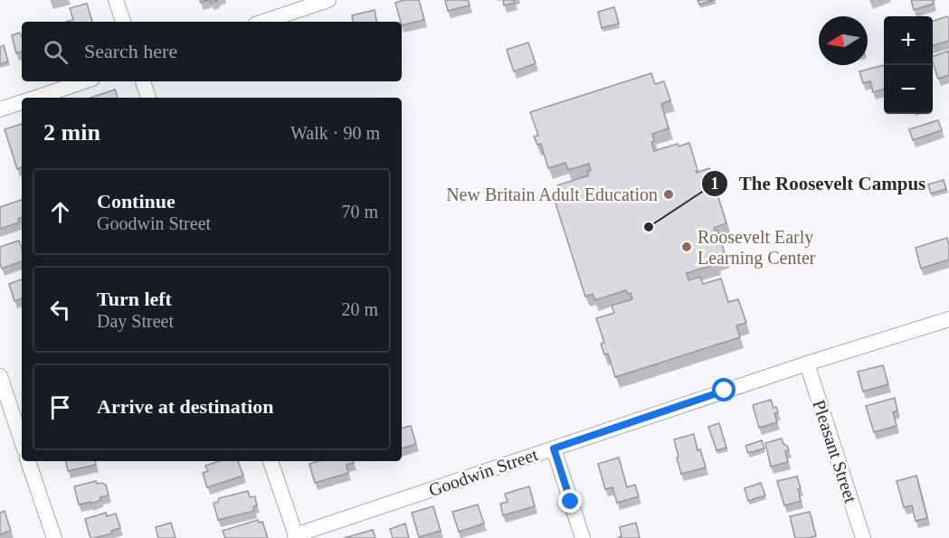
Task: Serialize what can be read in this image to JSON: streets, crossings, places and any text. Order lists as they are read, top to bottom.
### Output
{
  "streets": {
    "street": ["Pleasant Street", "Goodwin Street"]
  },
  "crossings": [
    ["Pleasant Street", "Goodwin Street"]
  ],
  "places": ["New Britain Adult Education", "The Roosevelt Campus", "Roosevelt Early Learning Center"],
  "north": "left",
  "page": {
    "map_buttons": ["+", "−"],
    "search": "Search here",
    "heading": ["2 min", "Walk · 90 m"],
    "list": [
      ["Continue", "Goodwin Street", "70 m"],
      ["Turn left", "Day Street", "20 m"],
      "Arrive at destination"
    ]
  }
}
